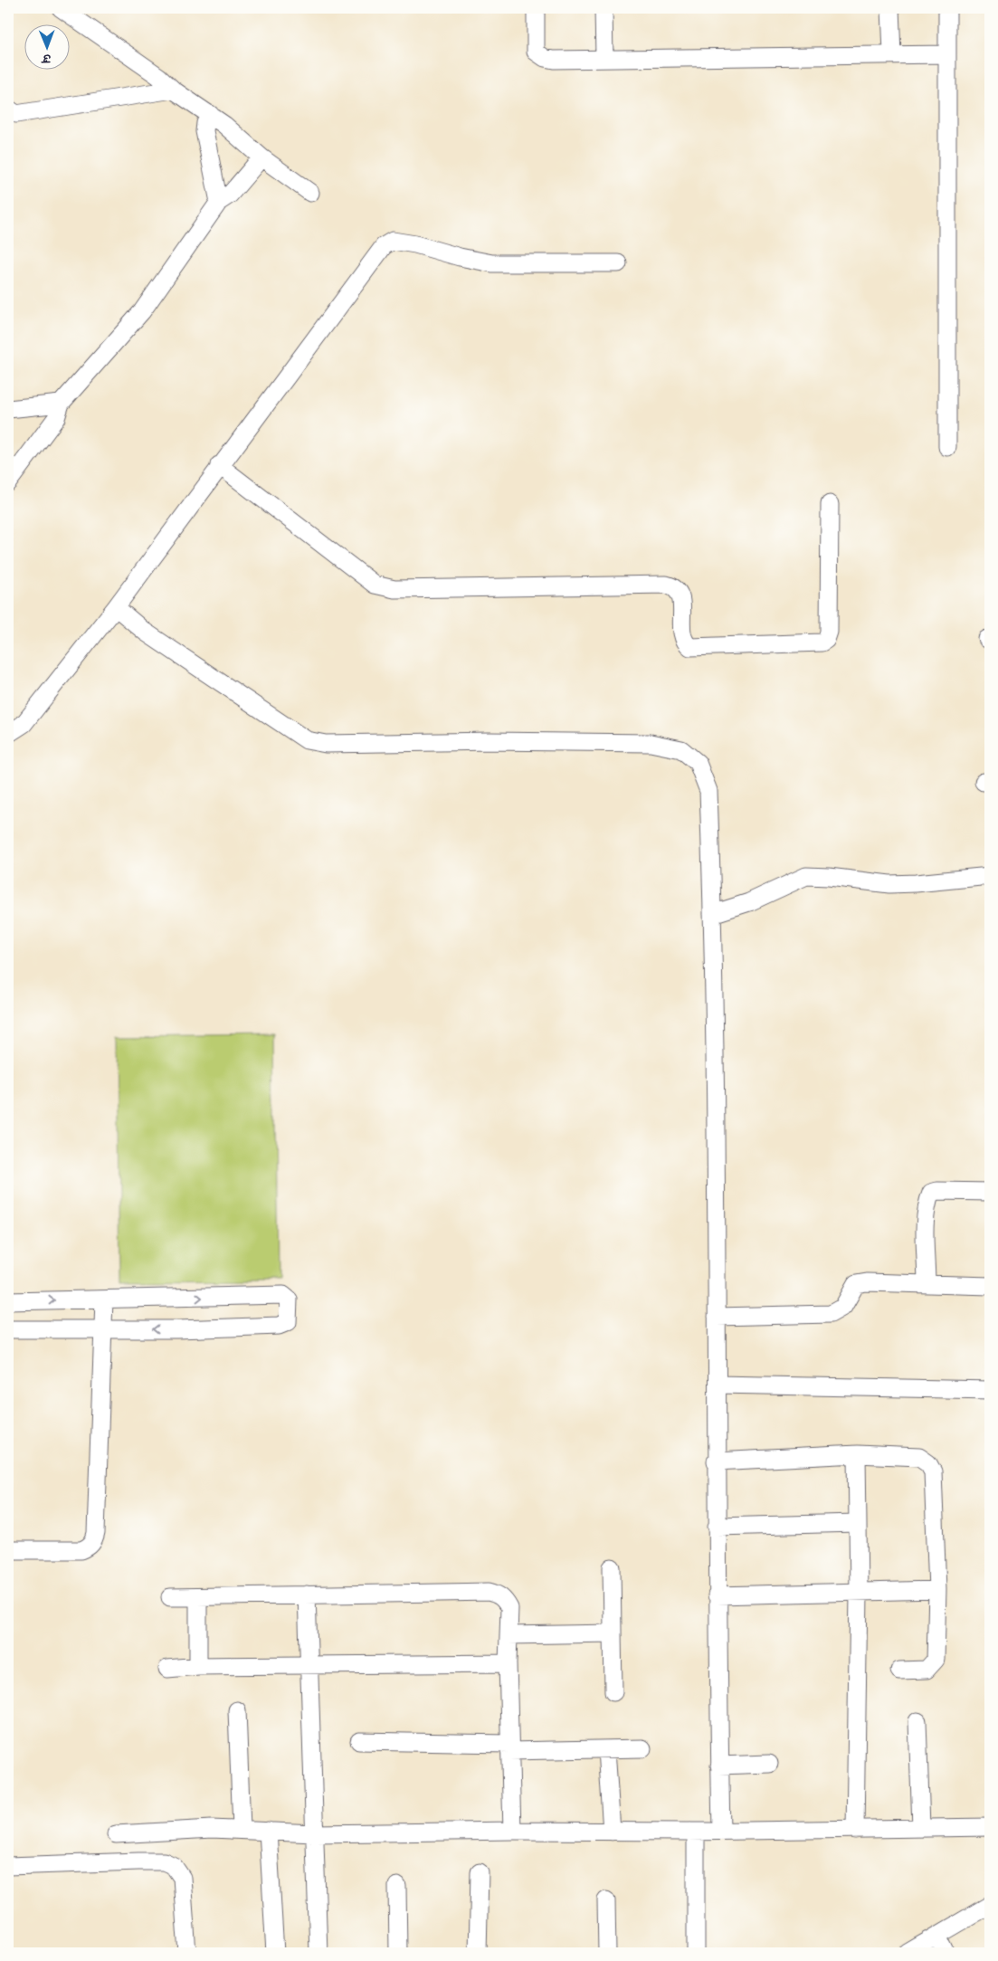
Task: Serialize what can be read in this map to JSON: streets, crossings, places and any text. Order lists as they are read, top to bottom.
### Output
{
  "north": "bottom"
}
